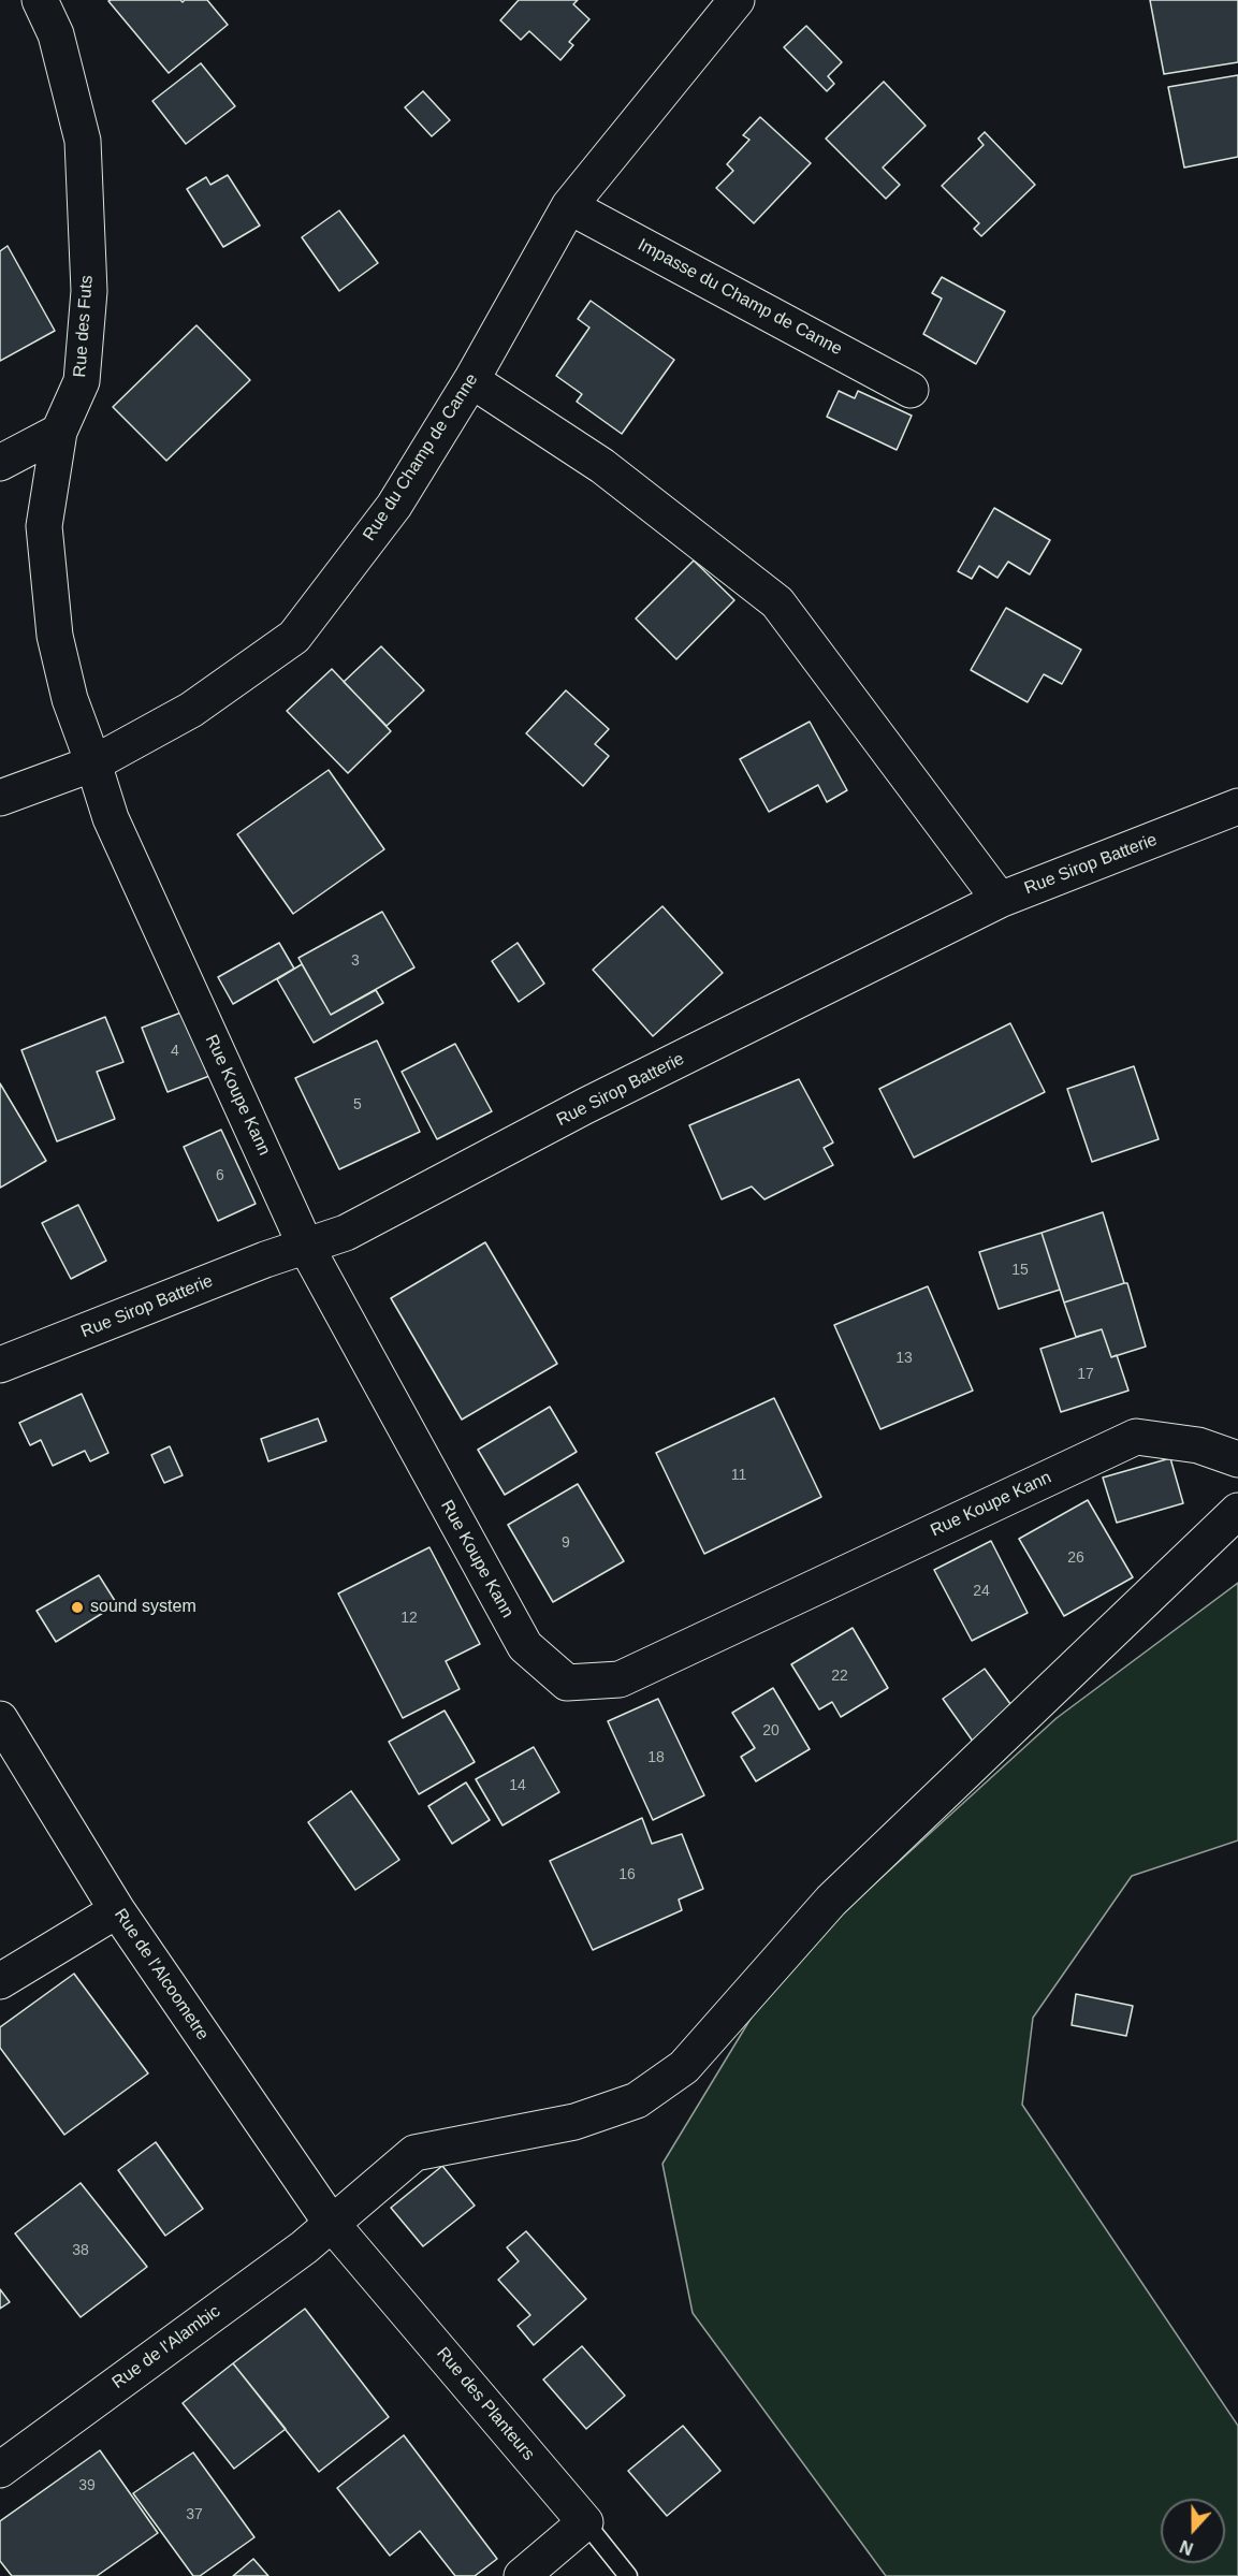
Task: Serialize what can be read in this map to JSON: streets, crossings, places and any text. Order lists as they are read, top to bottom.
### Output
{
  "streets": {
    "street": [
      "Impasse du Champ de Canne",
      "Rue des Futs",
      "Rue du Champ de Canne",
      "Rue Sirop Batterie",
      "Rue Koupe Kann",
      "Rue de l'Alcoometre",
      "Rue de l'Alambic",
      "Rue des Planteurs"
    ]
  },
  "crossings": [
    ["Impasse du Champ de Canne", "Rue du Champ de Canne"],
    ["Rue des Futs", "Rue du Champ de Canne"],
    ["Rue des Futs", "Rue Koupe Kann"],
    ["Rue du Champ de Canne", "Rue Koupe Kann"],
    ["Rue Sirop Batterie", "Rue Koupe Kann"],
    ["Rue de l'Alcoometre", "Rue de l'Alambic"],
    ["Rue de l'Alcoometre", "Rue des Planteurs"],
    ["Rue de l'Alambic", "Rue des Planteurs"]
  ],
  "places": ["sound system"],
  "house_numbers": [
    "3",
    "4",
    "5",
    "6",
    "15",
    "13",
    "17",
    "11",
    "9",
    "26",
    "24",
    "12",
    "22",
    "20",
    "18",
    "14",
    "16",
    "38",
    "39",
    "37"
  ],
  "north": "bottom"
}
